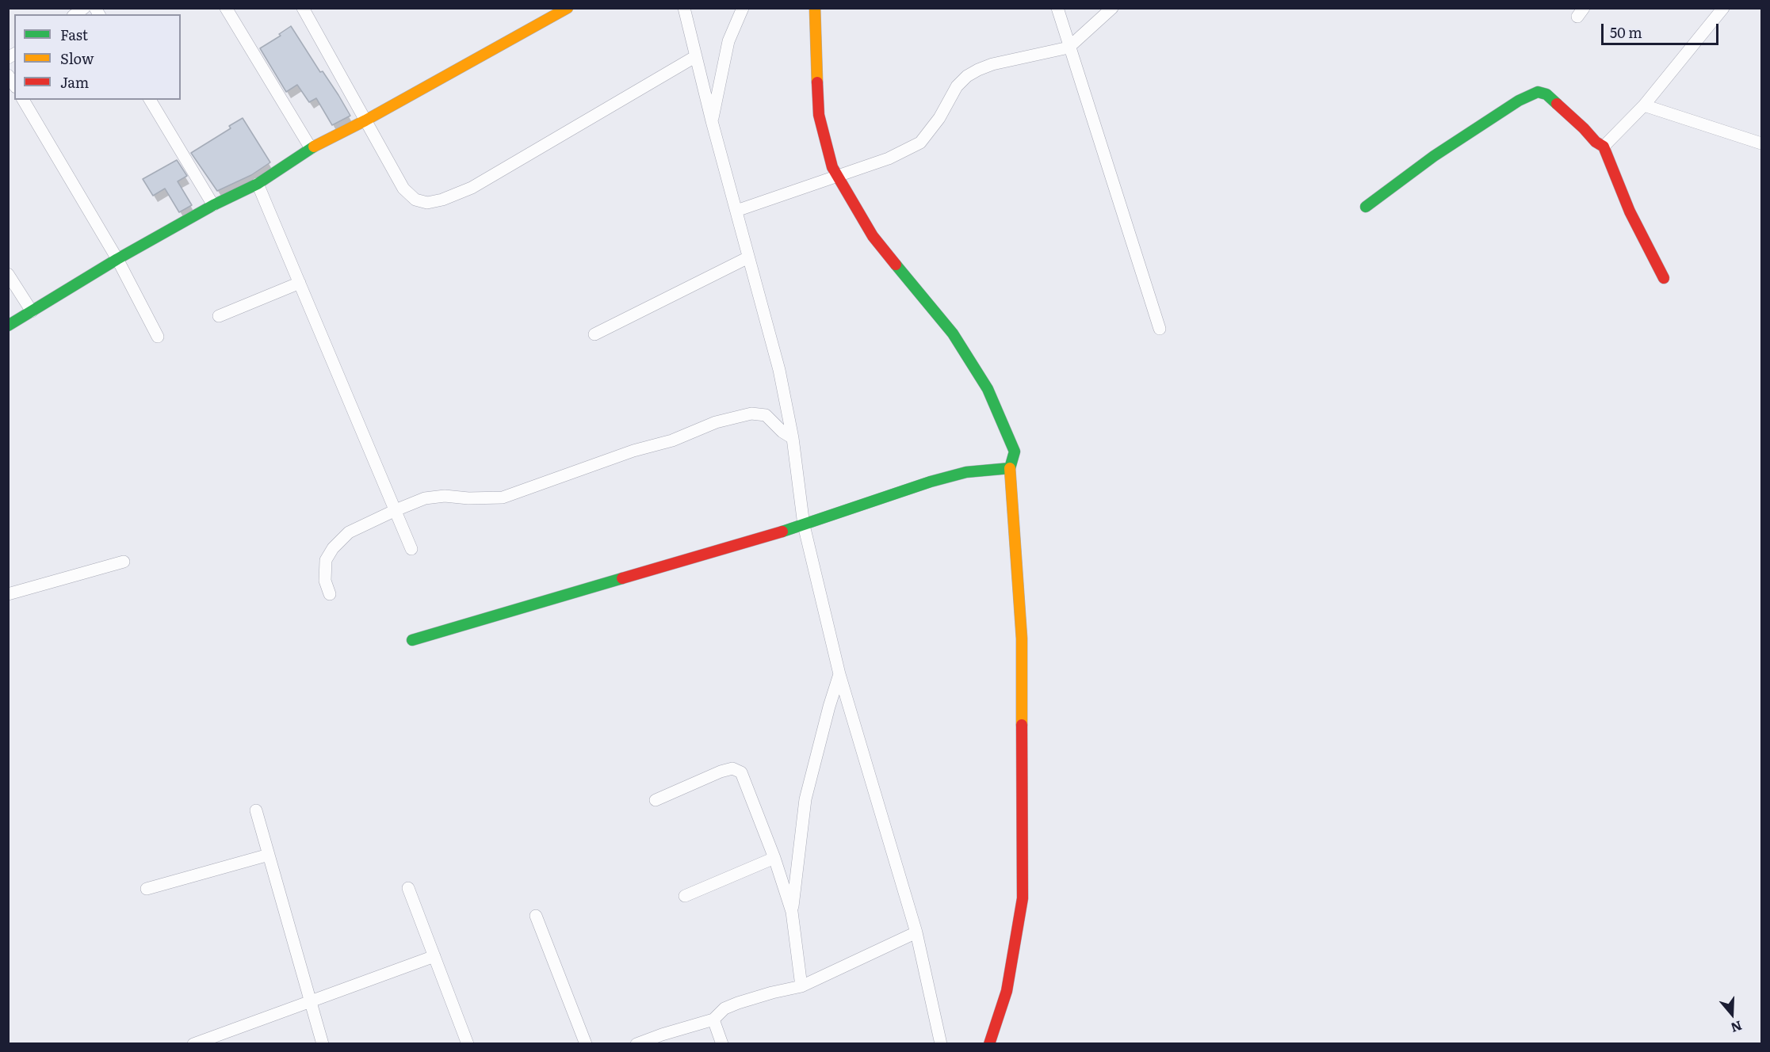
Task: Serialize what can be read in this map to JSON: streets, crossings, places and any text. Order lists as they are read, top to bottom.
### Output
{
  "legend": ["Fast", "Slow", "Jam"],
  "scale_bar": "50 m",
  "north": "bottom"
}
